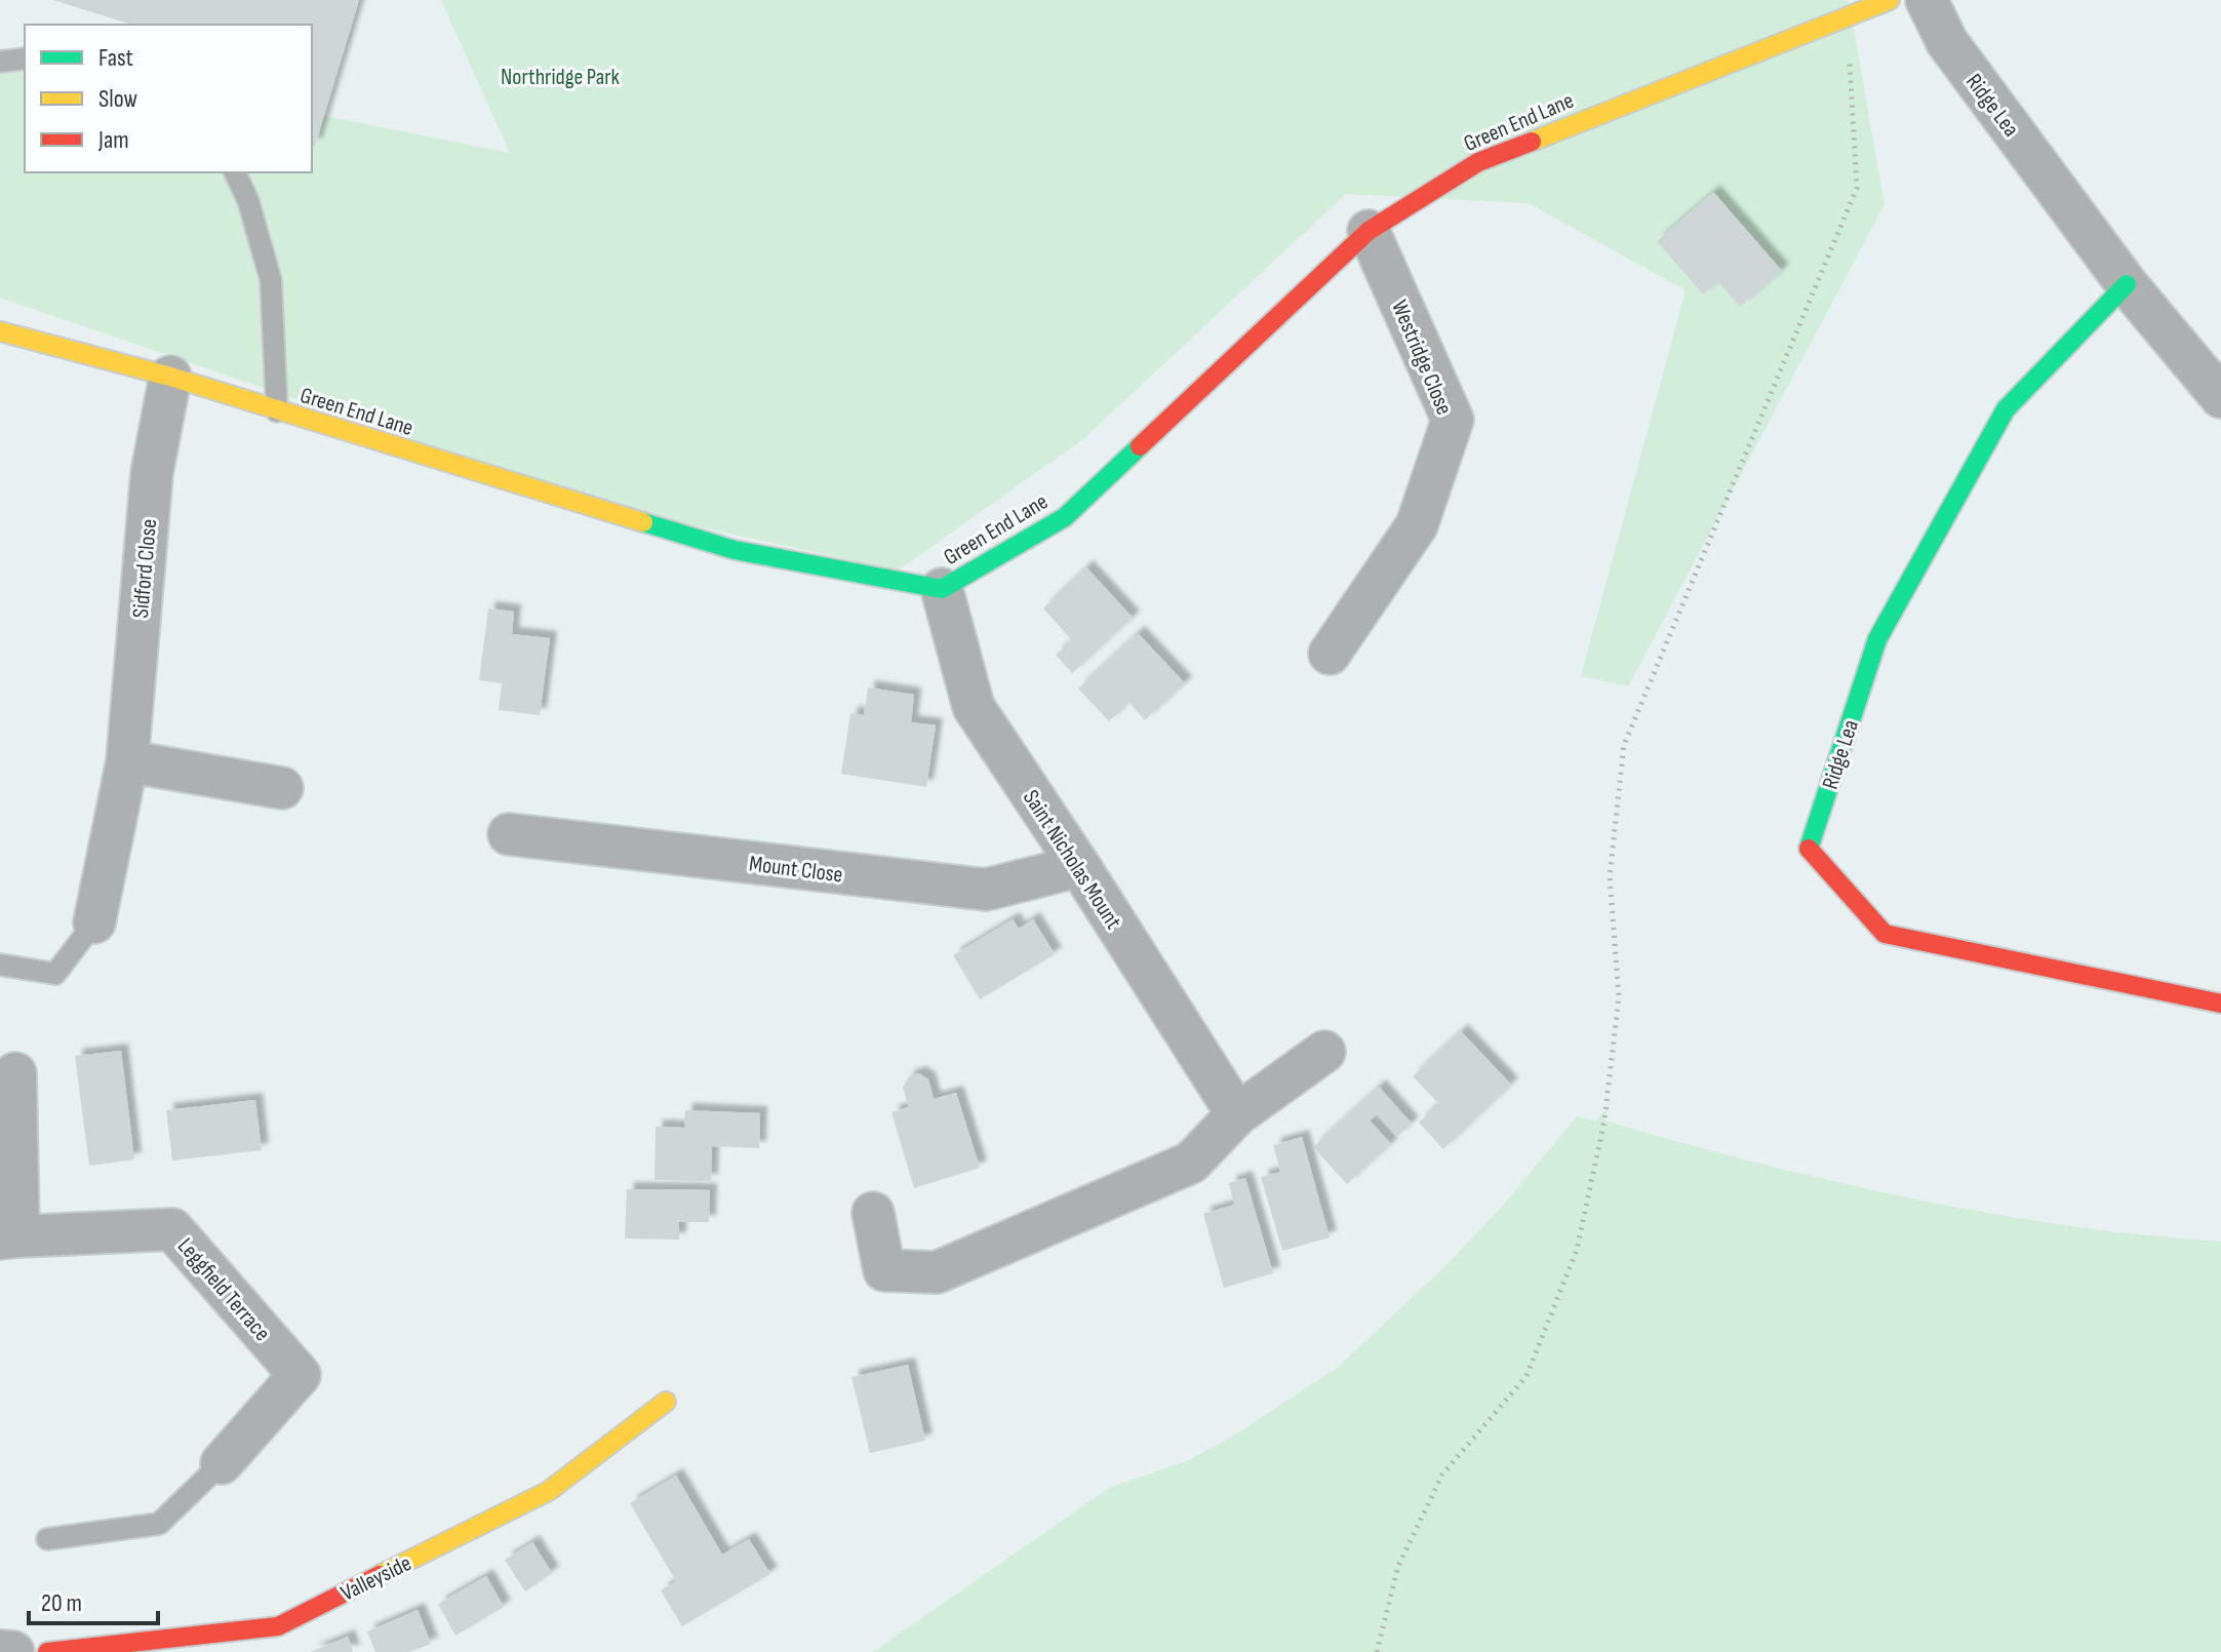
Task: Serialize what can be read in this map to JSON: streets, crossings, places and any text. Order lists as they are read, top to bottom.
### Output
{
  "streets": {
    "street": [
      "Ridge Lea",
      "Green End Lane",
      "Westridge Close",
      "Sidford Close",
      "Saint Nicholas Mount",
      "Mount Close",
      "Leggfield Terrace",
      "Valleyside"
    ]
  },
  "crossings": [
    ["Green End Lane", "Westridge Close"],
    ["Green End Lane", "Sidford Close"],
    ["Green End Lane", "Saint Nicholas Mount"],
    ["Saint Nicholas Mount", "Mount Close"]
  ],
  "parks": ["Northridge Park"],
  "legend": ["Fast", "Slow", "Jam"],
  "scale_bar": "20 m"
}
